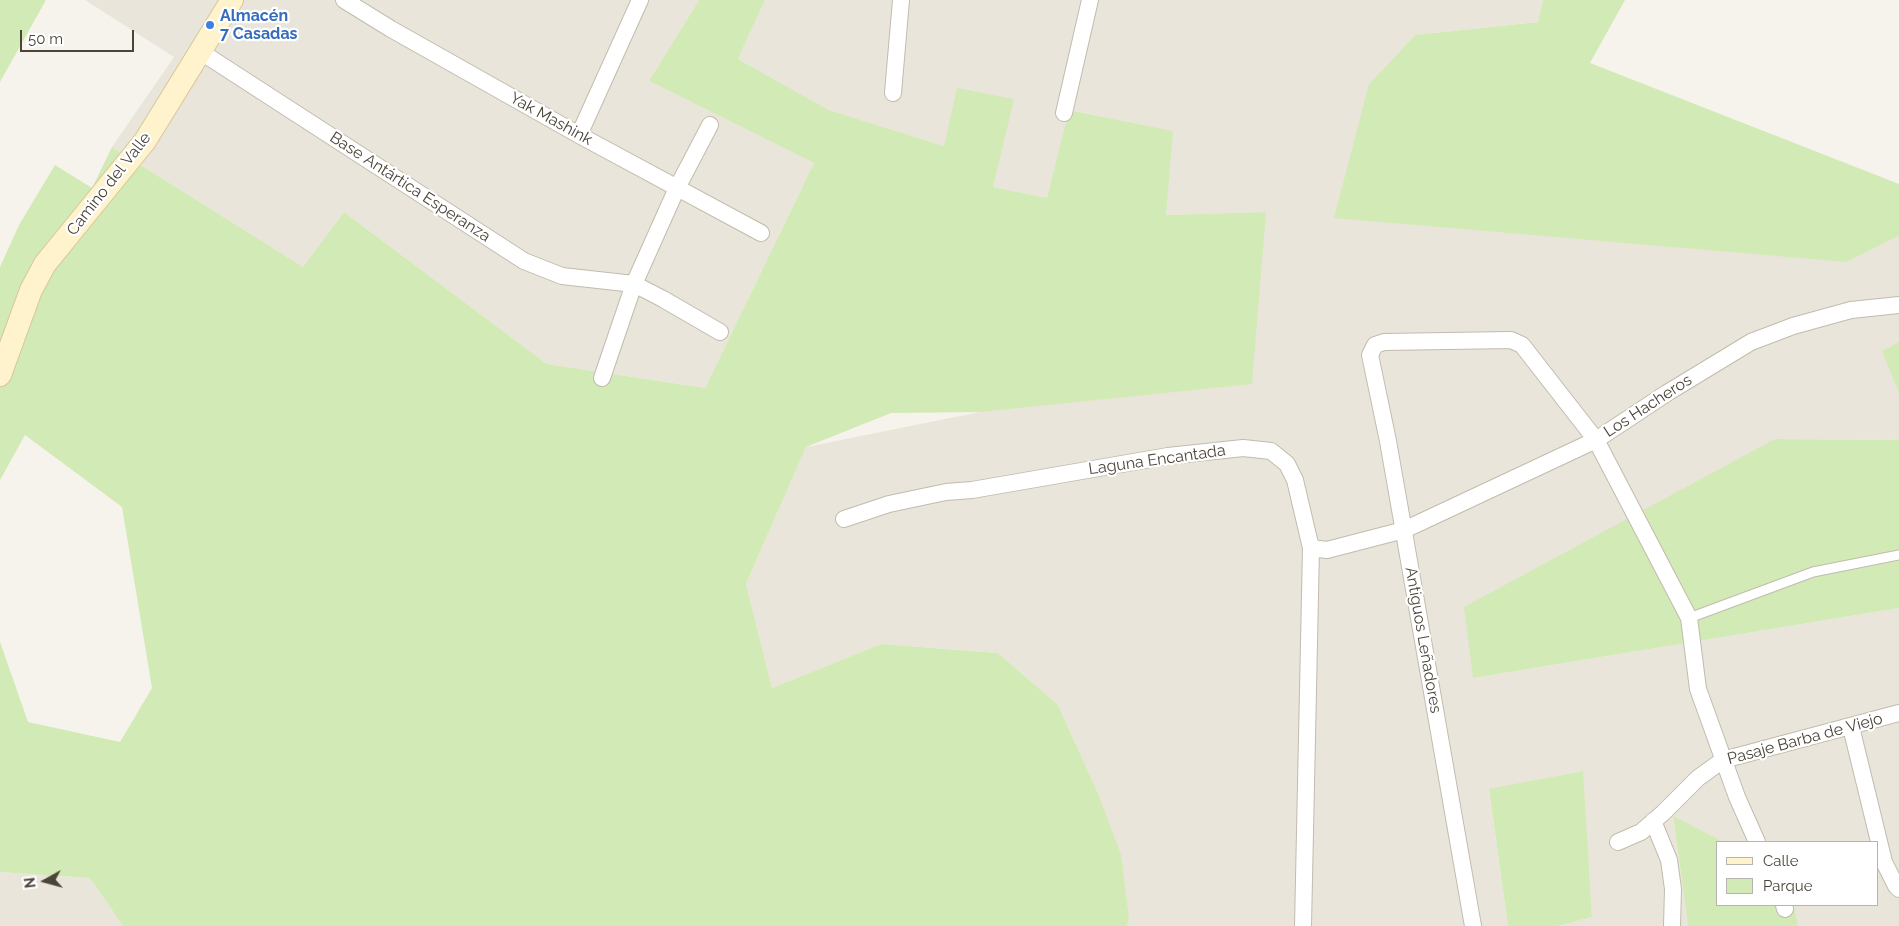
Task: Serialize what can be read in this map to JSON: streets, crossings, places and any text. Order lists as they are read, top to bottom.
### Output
{
  "streets": {
    "street": [
      "Yak Mashink",
      "Camino del Valle",
      "Base Antártica Esperanza",
      "Los Hacheros",
      "Laguna Encantada",
      "Antiguos Leñadores",
      "Pasaje Barba de Viejo"
    ]
  },
  "crossings": [
    ["Camino del Valle", "Base Antártica Esperanza"],
    ["Los Hacheros", "Antiguos Leñadores"]
  ],
  "places": ["Almacén 7 Casadas"],
  "legend": ["Calle", "Parque"],
  "scale_bar": "50 m",
  "north": "left"
}
